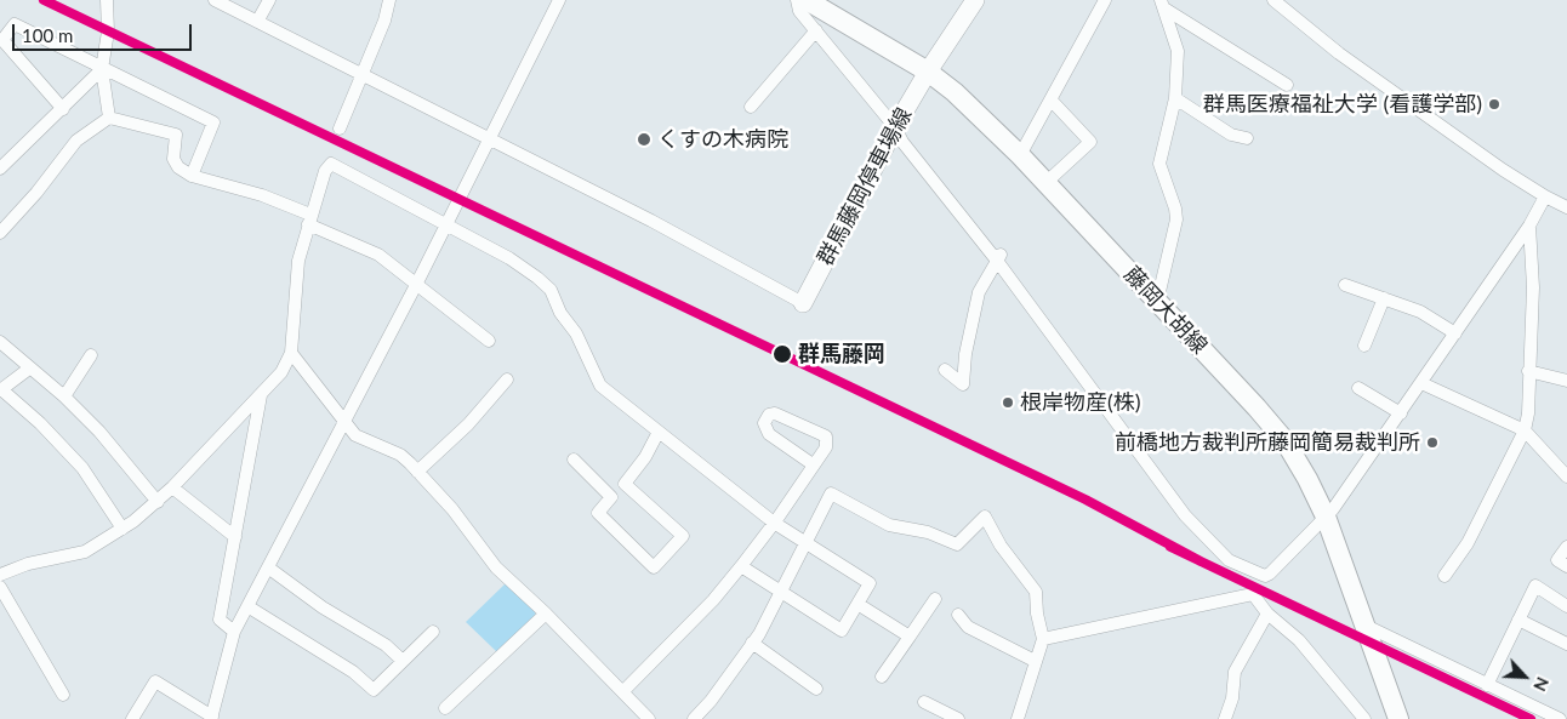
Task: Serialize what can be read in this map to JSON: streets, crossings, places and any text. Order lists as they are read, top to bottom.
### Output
{
  "streets": {
    "main road": ["群馬藤岡停車場線", "藤岡大胡線"]
  },
  "crossings": [
    ["群馬藤岡停車場線", "藤岡大胡線"]
  ],
  "places": [
    "群馬医療福祉大学 (看護学部)",
    "くすの木病院",
    "群馬藤岡",
    "根岸物産(株)",
    "前橋地方裁判所藤岡簡易裁判所"
  ],
  "scale_bar": "100 m",
  "north": "bottom right"
}
